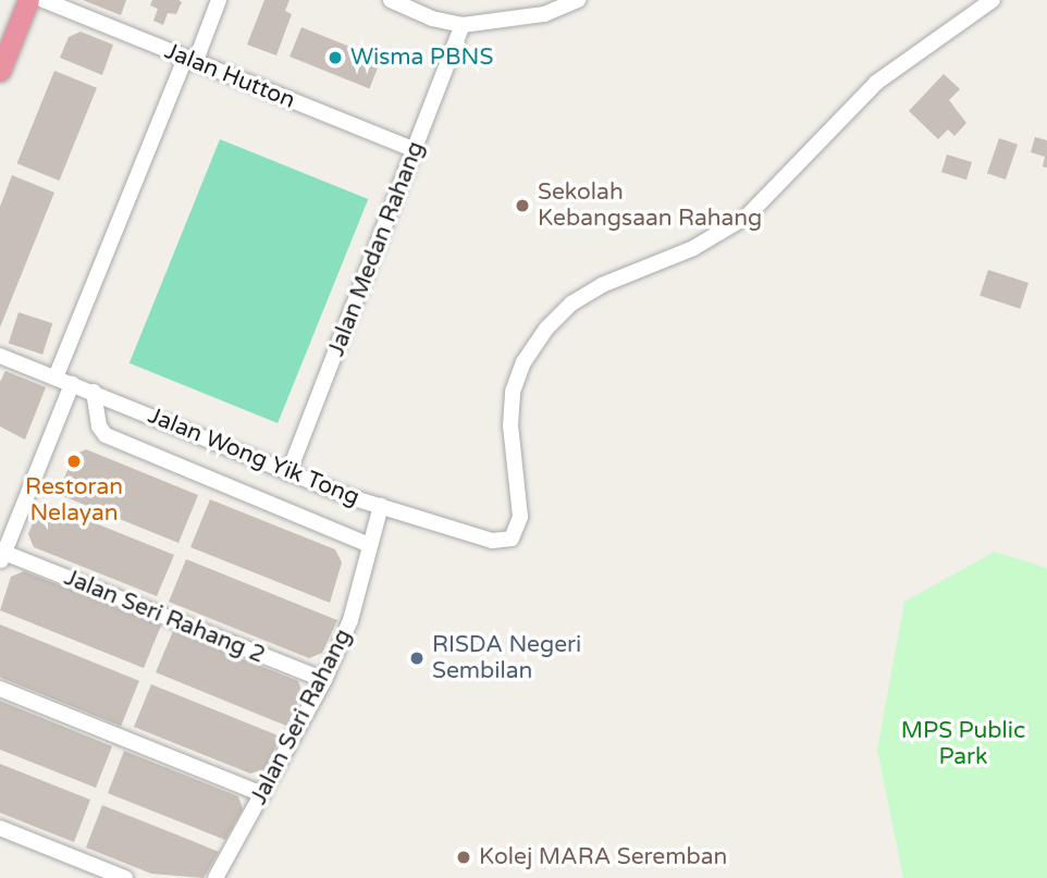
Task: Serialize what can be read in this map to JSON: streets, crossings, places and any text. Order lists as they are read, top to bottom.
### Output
{
  "streets": {
    "street": [
      "Jalan Hutton",
      "Jalan Medan Rahang",
      "Jalan Wong Yik Tong",
      "Jalan Seri Rahang 2",
      "Jalan Seri Rahang"
    ]
  },
  "crossings": [
    ["Jalan Hutton", "Jalan Medan Rahang"],
    ["Jalan Medan Rahang", "Jalan Wong Yik Tong"],
    ["Jalan Wong Yik Tong", "Jalan Seri Rahang"],
    ["Jalan Seri Rahang 2", "Jalan Seri Rahang"]
  ],
  "parks": ["MPS Public Park"],
  "places": [
    "Wisma PBNS",
    "Sekolah Kebangsaan Rahang",
    "Restoran Nelayan",
    "RISDA Negeri Sembilan",
    "Kolej MARA Seremban"
  ]
}
